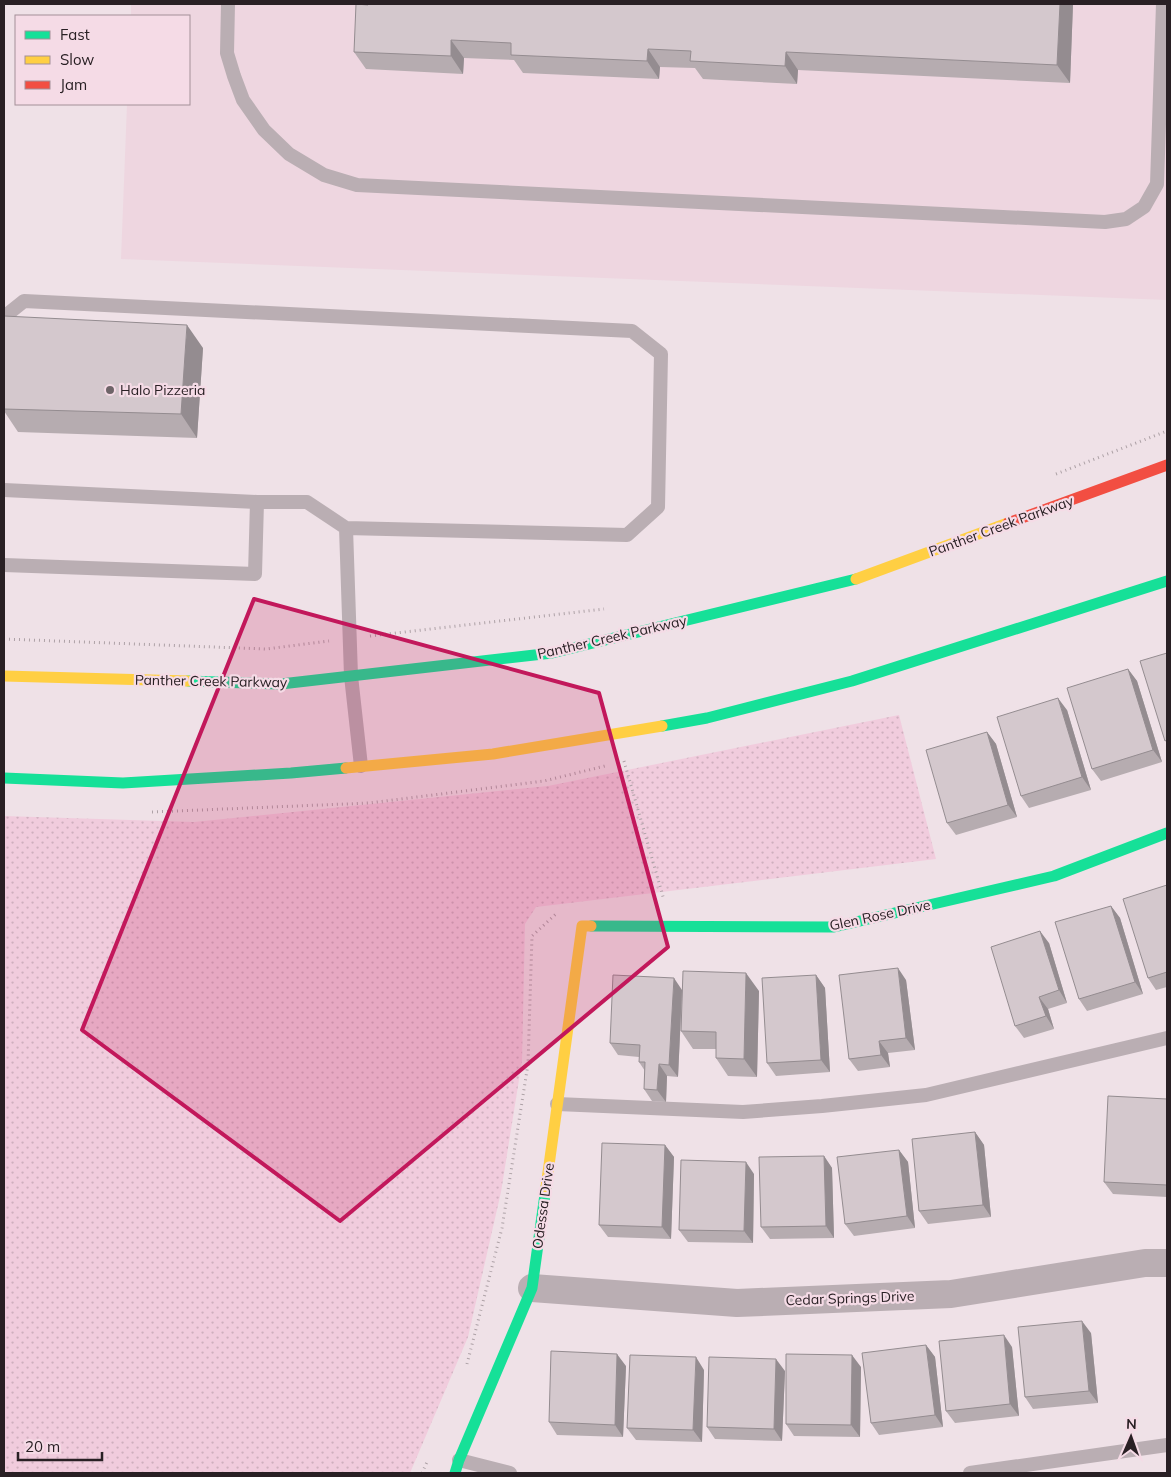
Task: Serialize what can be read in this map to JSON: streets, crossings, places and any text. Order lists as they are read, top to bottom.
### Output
{
  "streets": {
    "main road": ["Panther Creek Parkway", "Glen Rose Drive", "Odessa Drive"],
    "street": ["Cedar Springs Drive"]
  },
  "crossings": [
    ["Glen Rose Drive", "Odessa Drive"],
    ["Odessa Drive", "Cedar Springs Drive"]
  ],
  "places": ["Halo Pizzeria"],
  "legend": ["Fast", "Slow", "Jam"],
  "scale_bar": "20 m",
  "north": "top"
}
